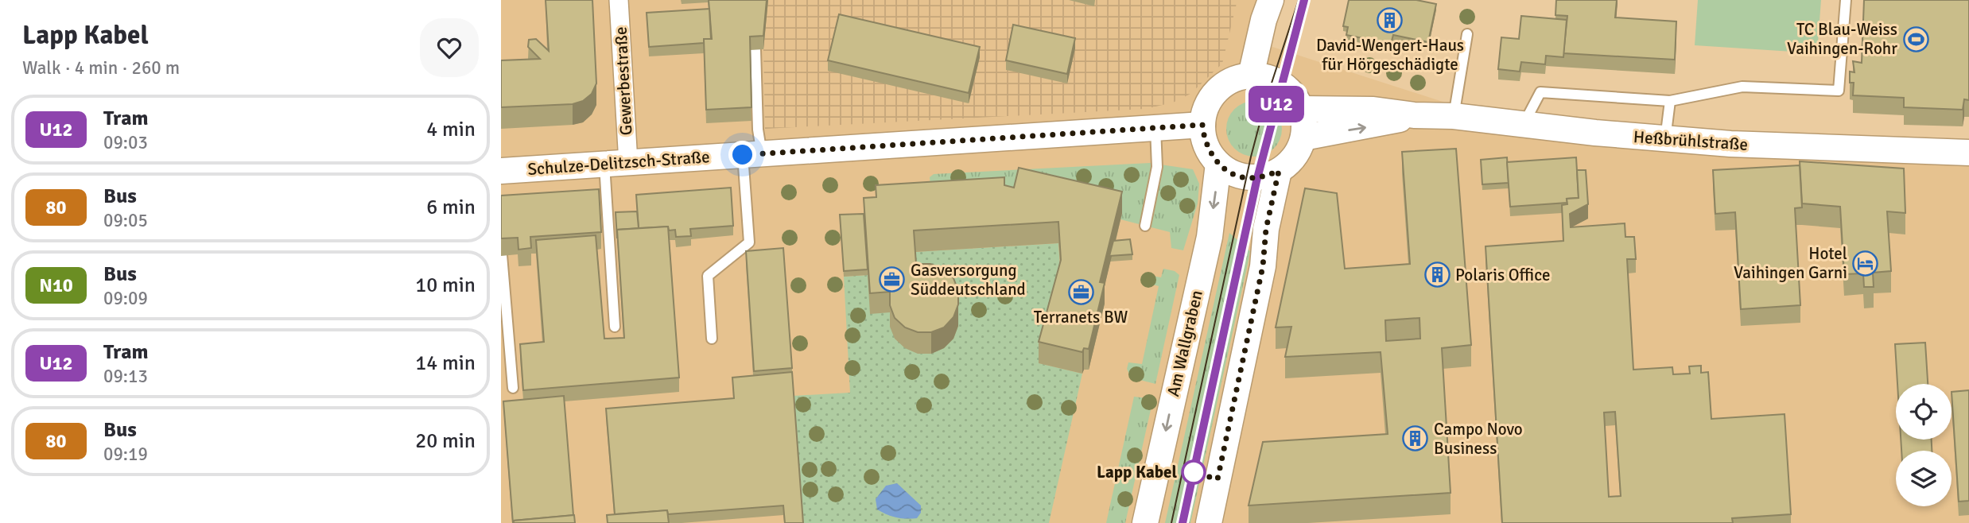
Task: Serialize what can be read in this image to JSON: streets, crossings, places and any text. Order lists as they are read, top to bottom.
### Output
{
  "streets": {
    "street": [
      "Gewerbestraße",
      "Heßbrühlstraße",
      "Schulze-Delitzsch-Straße",
      "Am Wallgraben"
    ]
  },
  "crossings": [
    ["Gewerbestraße", "Schulze-Delitzsch-Straße"],
    ["Heßbrühlstraße", "Schulze-Delitzsch-Straße"],
    ["Heßbrühlstraße", "Am Wallgraben"],
    ["Schulze-Delitzsch-Straße", "Am Wallgraben"]
  ],
  "places": {
    "building": ["David-Wengert-Haus für Hörgeschädigte", "Polaris Office", "Campo Novo Business"],
    "sports": ["TC Blau-Weiss Vaihingen-Rohr"],
    "hotel": ["Hotel Vaihingen Garni"],
    "office": ["Gasversorgung Süddeutschland", "Terranets BW"],
    "other": ["Lapp Kabel"]
  },
  "lines": ["tram line U12"],
  "page": {
    "heading": ["Lapp Kabel", "Walk · 4 min · 260 m"],
    "on_map": "U12",
    "list": [
      {
        "mark": "U12",
        "name": "Tram",
        "note": "09:03",
        "value": "4 min"
      },
      {
        "mark": "80",
        "name": "Bus",
        "note": "09:05",
        "value": "6 min"
      },
      {
        "mark": "N10",
        "name": "Bus",
        "note": "09:09",
        "value": "10 min"
      },
      {
        "mark": "U12",
        "name": "Tram",
        "note": "09:13",
        "value": "14 min"
      },
      {
        "mark": "80",
        "name": "Bus",
        "note": "09:19",
        "value": "20 min"
      }
    ]
  }
}
